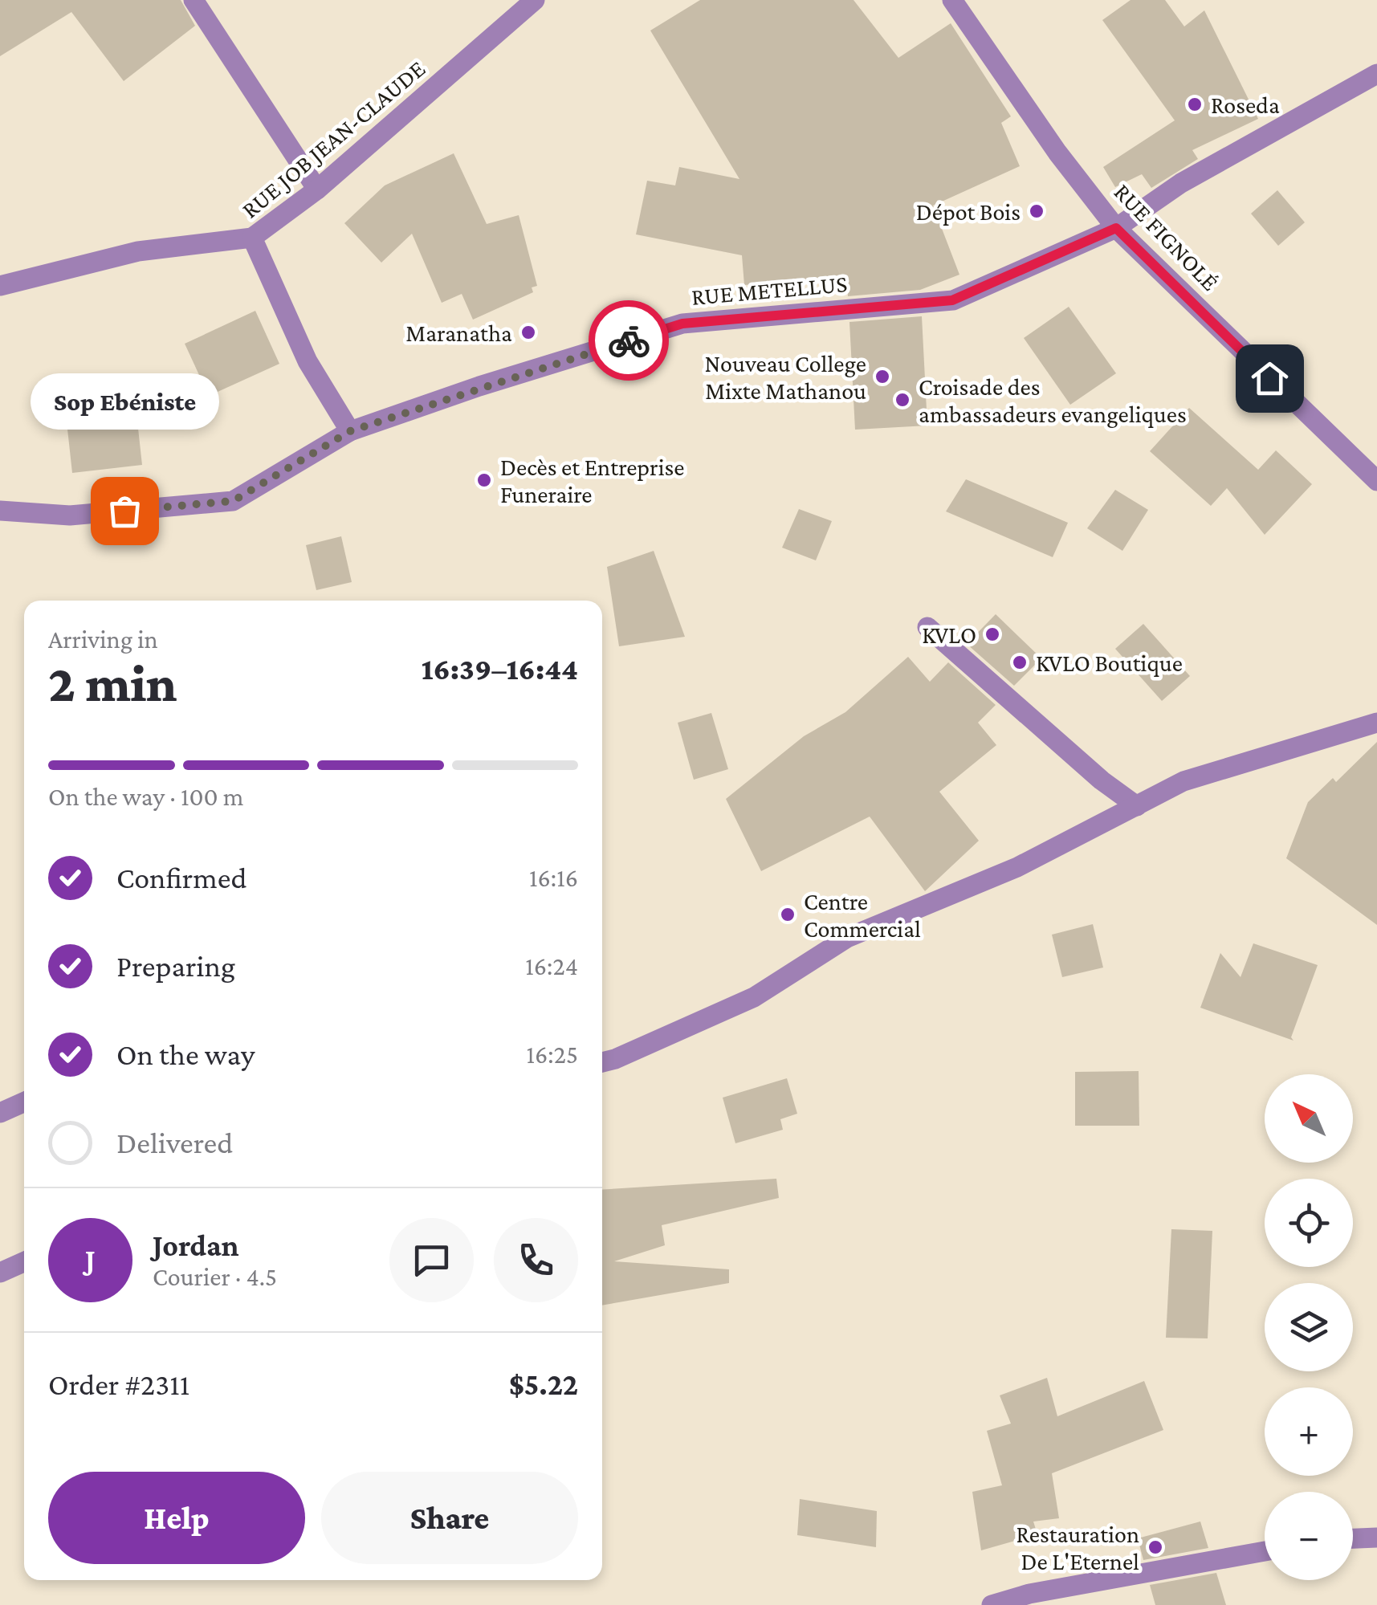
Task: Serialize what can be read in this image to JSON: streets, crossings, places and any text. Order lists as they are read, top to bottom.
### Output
{
  "streets": {
    "street": ["RUE JOB JEAN-CLAUDE", "RUE FIGNOLÉ", "RUE METELLUS"]
  },
  "crossings": [
    ["RUE JOB JEAN-CLAUDE", "RUE METELLUS"],
    ["RUE FIGNOLÉ", "RUE METELLUS"]
  ],
  "places": [
    "Roseda",
    "Dépot Bois",
    "Maranatha",
    "Nouveau College Mixte Mathanou",
    "Croisade des ambassadeurs evangeliques",
    "Decès et Entreprise Funeraire",
    "Sop Ebéniste",
    "KVLO",
    "KVLO Boutique",
    "Centre Commercial",
    "Restauration De L'Eternel"
  ],
  "north": "top left",
  "page": {
    "bubble": "Sop Ebéniste",
    "heading": ["2 min", "Arriving in", "16:39–16:44"],
    "panel": [
      "Jordan",
      "Courier · 4.5",
      "Order #2311",
      "$5.22"
    ],
    "bar": "On the way · 100 m",
    "list": [
      ["Confirmed", "16:16"],
      ["Preparing", "16:24"],
      ["On the way", "16:25"],
      "Delivered"
    ],
    "map_buttons": ["+", "−"],
    "round": "J",
    "buttons": ["Help", "Share"]
  }
}
